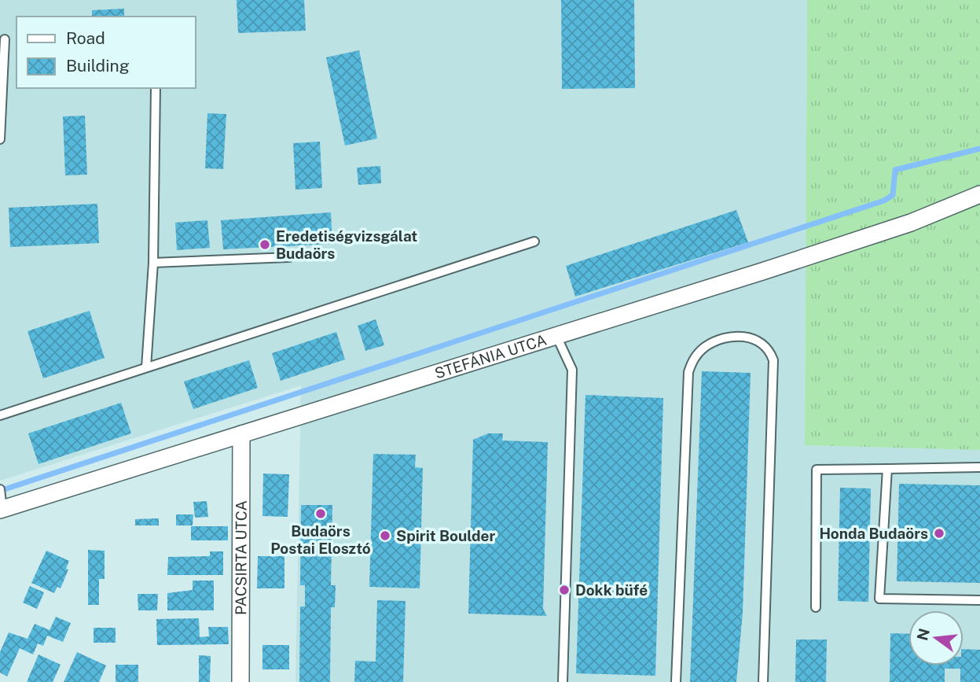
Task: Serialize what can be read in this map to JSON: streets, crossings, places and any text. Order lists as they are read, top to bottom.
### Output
{
  "streets": {
    "street": ["STEFÁNIA UTCA", "PACSIRTA UTCA"]
  },
  "crossings": [
    ["STEFÁNIA UTCA", "PACSIRTA UTCA"]
  ],
  "places": [
    "Eredetiségvizsgálat Budaörs",
    "Budaörs Postai Elosztó",
    "Honda Budaörs",
    "Spirit Boulder",
    "Dokk büfé"
  ],
  "legend": ["Road", "Building"],
  "north": "left"
}
